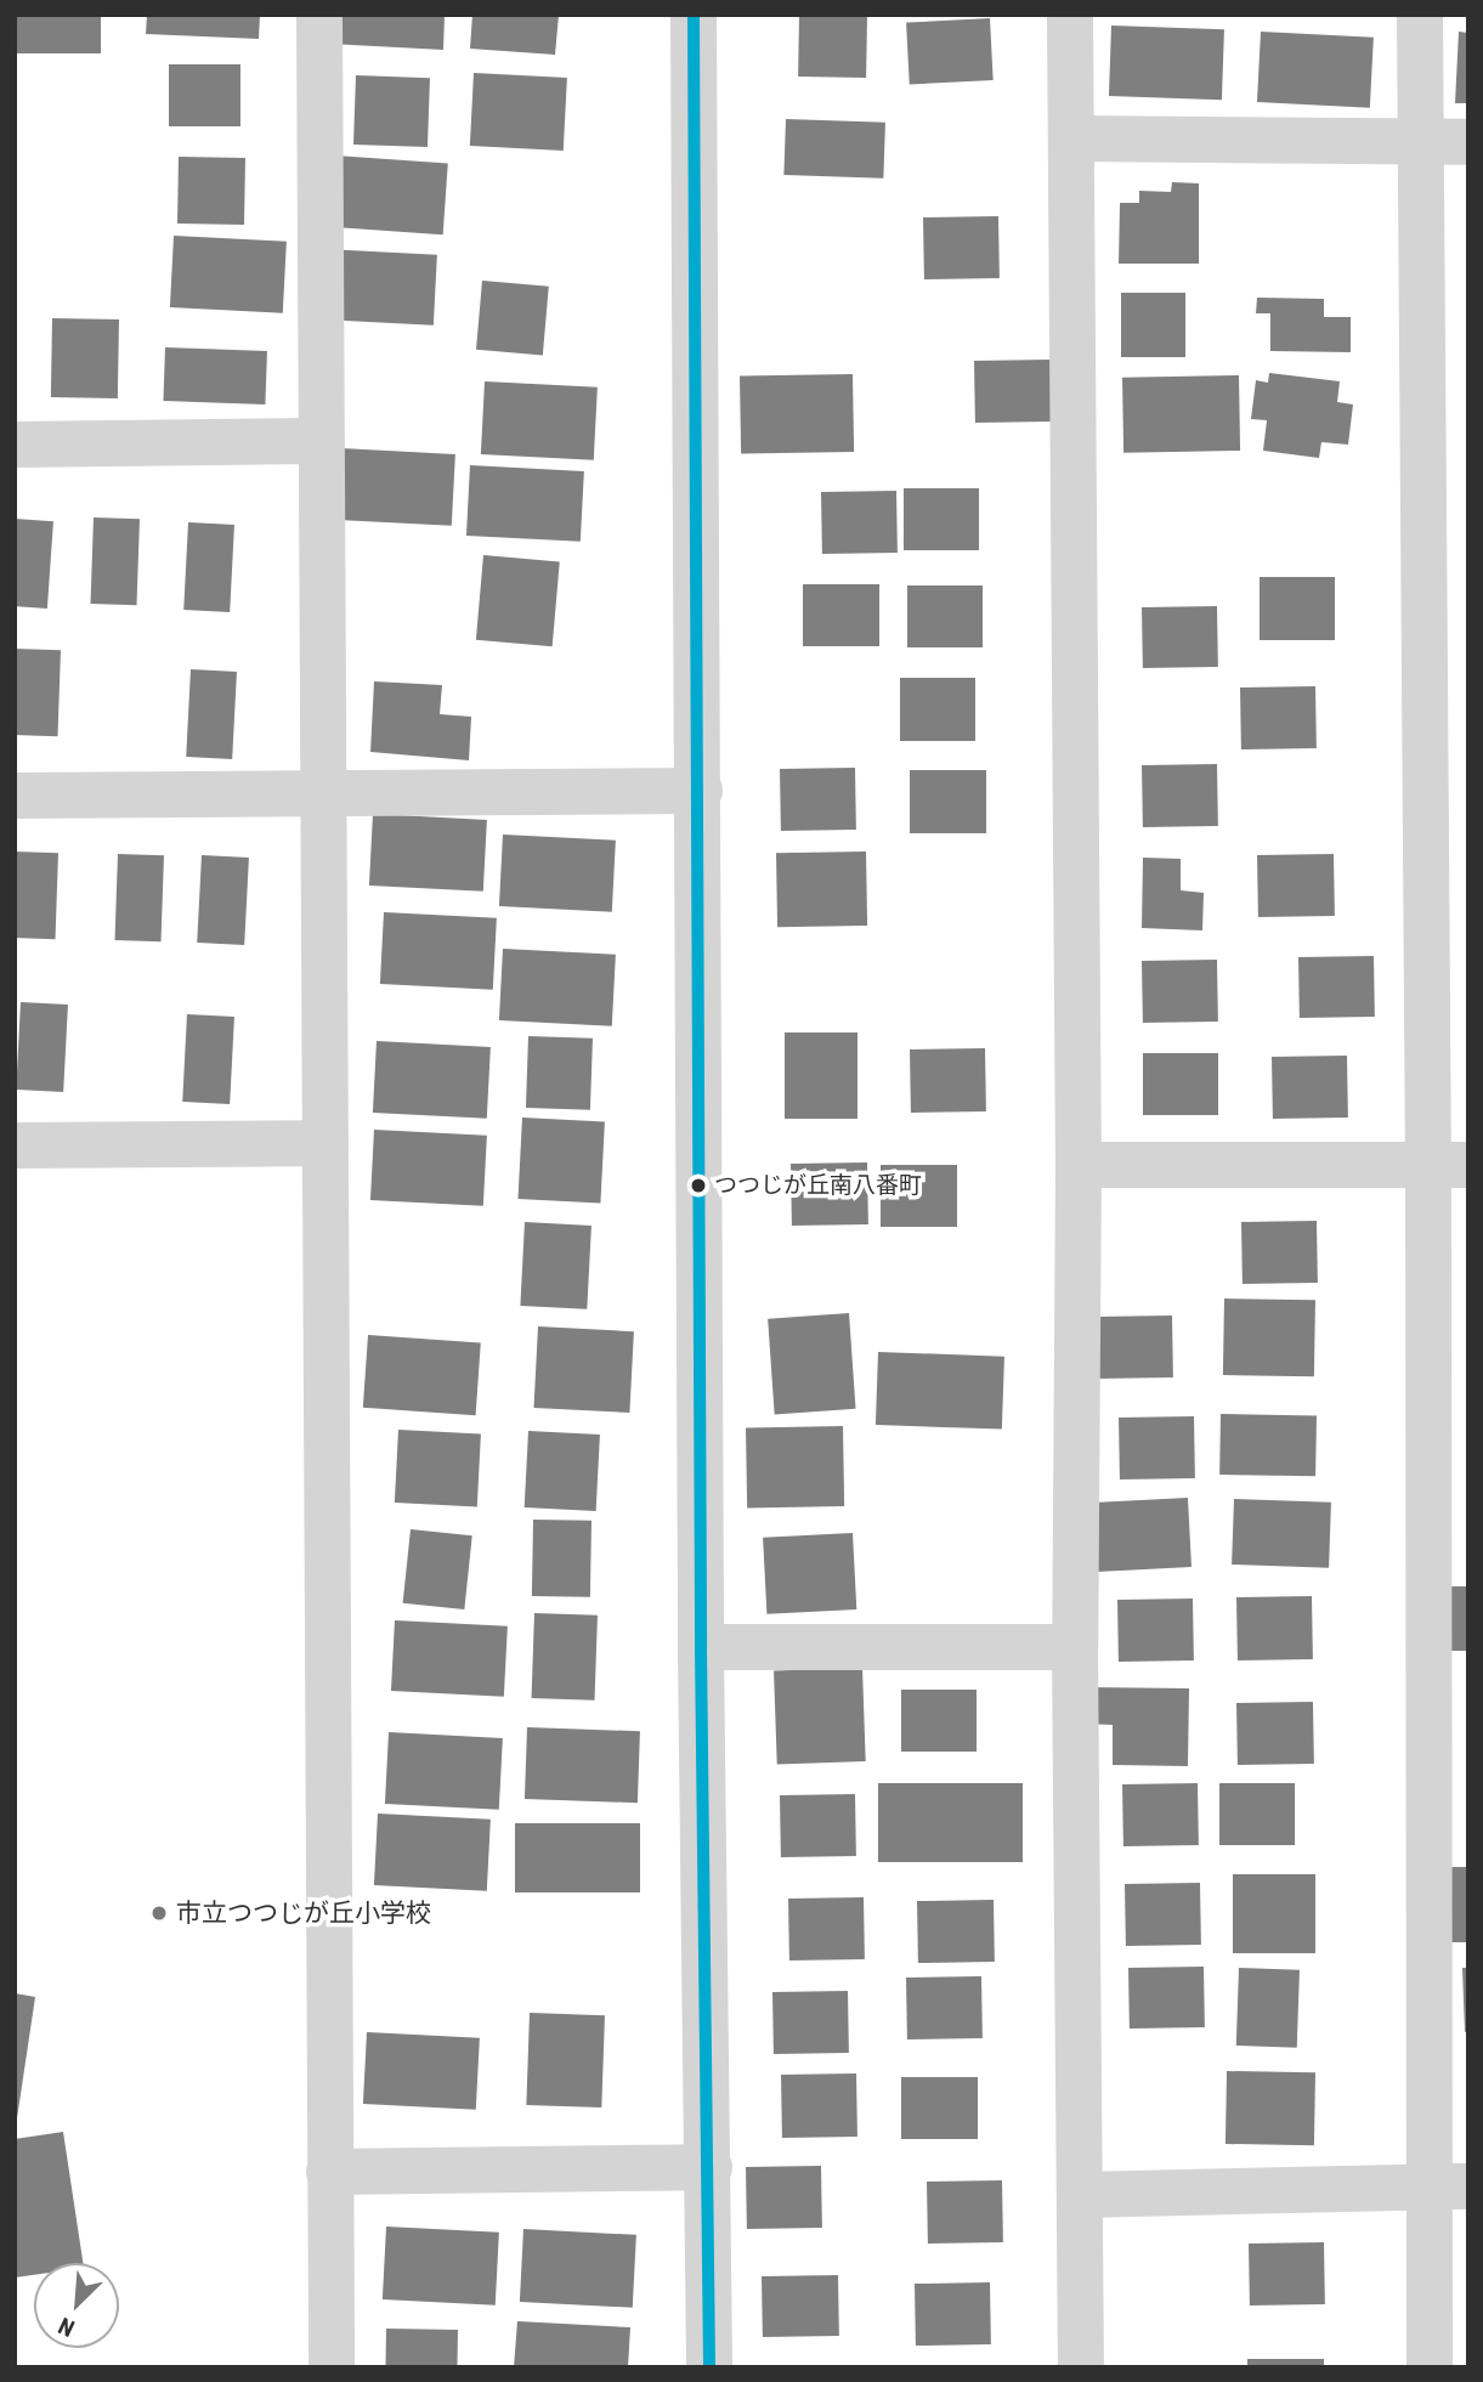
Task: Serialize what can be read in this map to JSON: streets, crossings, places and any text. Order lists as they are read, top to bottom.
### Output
{
  "places": ["つつじが丘南八番町", "市立つつじが丘小学校"],
  "north": "bottom left"
}
